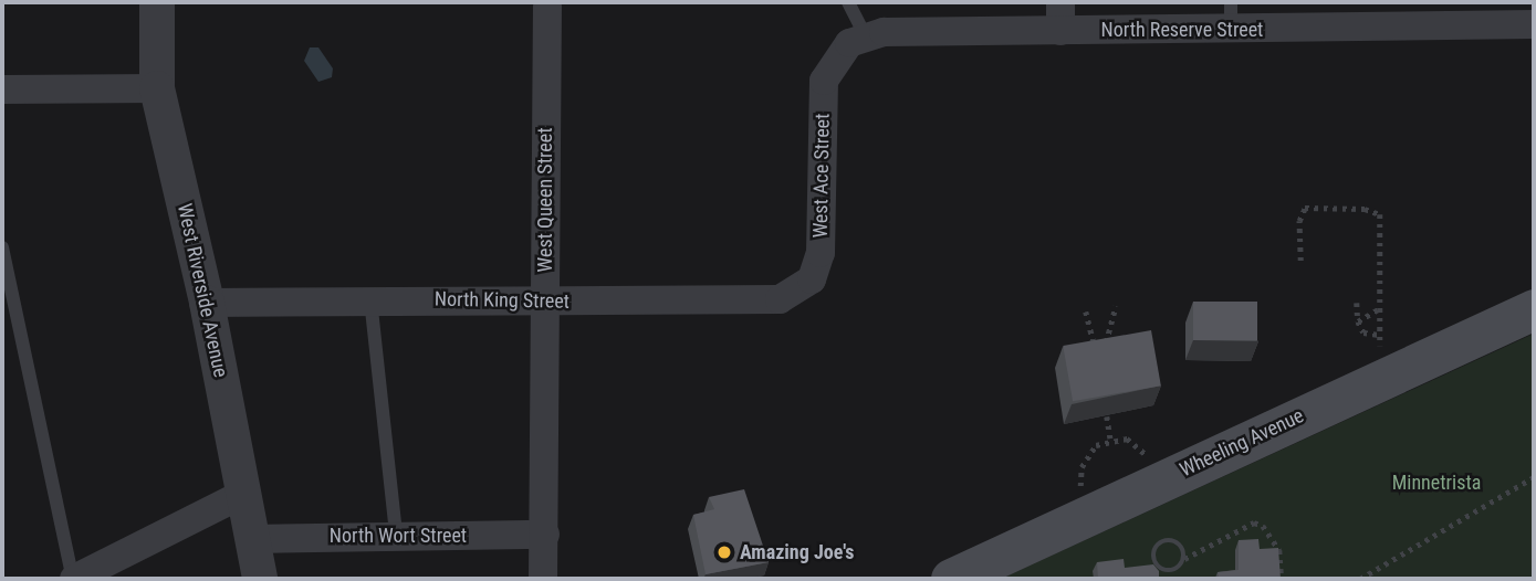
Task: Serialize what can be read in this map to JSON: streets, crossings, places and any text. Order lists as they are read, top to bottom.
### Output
{
  "streets": {
    "main road": ["Wheeling Avenue"],
    "street": [
      "North Reserve Street",
      "West Ace Street",
      "West Queen Street",
      "West Riverside Avenue",
      "North King Street",
      "North Wort Street"
    ]
  },
  "crossings": [
    ["North Reserve Street", "West Ace Street"],
    ["West Ace Street", "North King Street"],
    ["West Queen Street", "North King Street"],
    ["West Queen Street", "North Wort Street"],
    ["West Riverside Avenue", "North King Street"],
    ["West Riverside Avenue", "North Wort Street"]
  ],
  "parks": ["Minnetrista"],
  "places": ["Amazing Joe's"]
}
